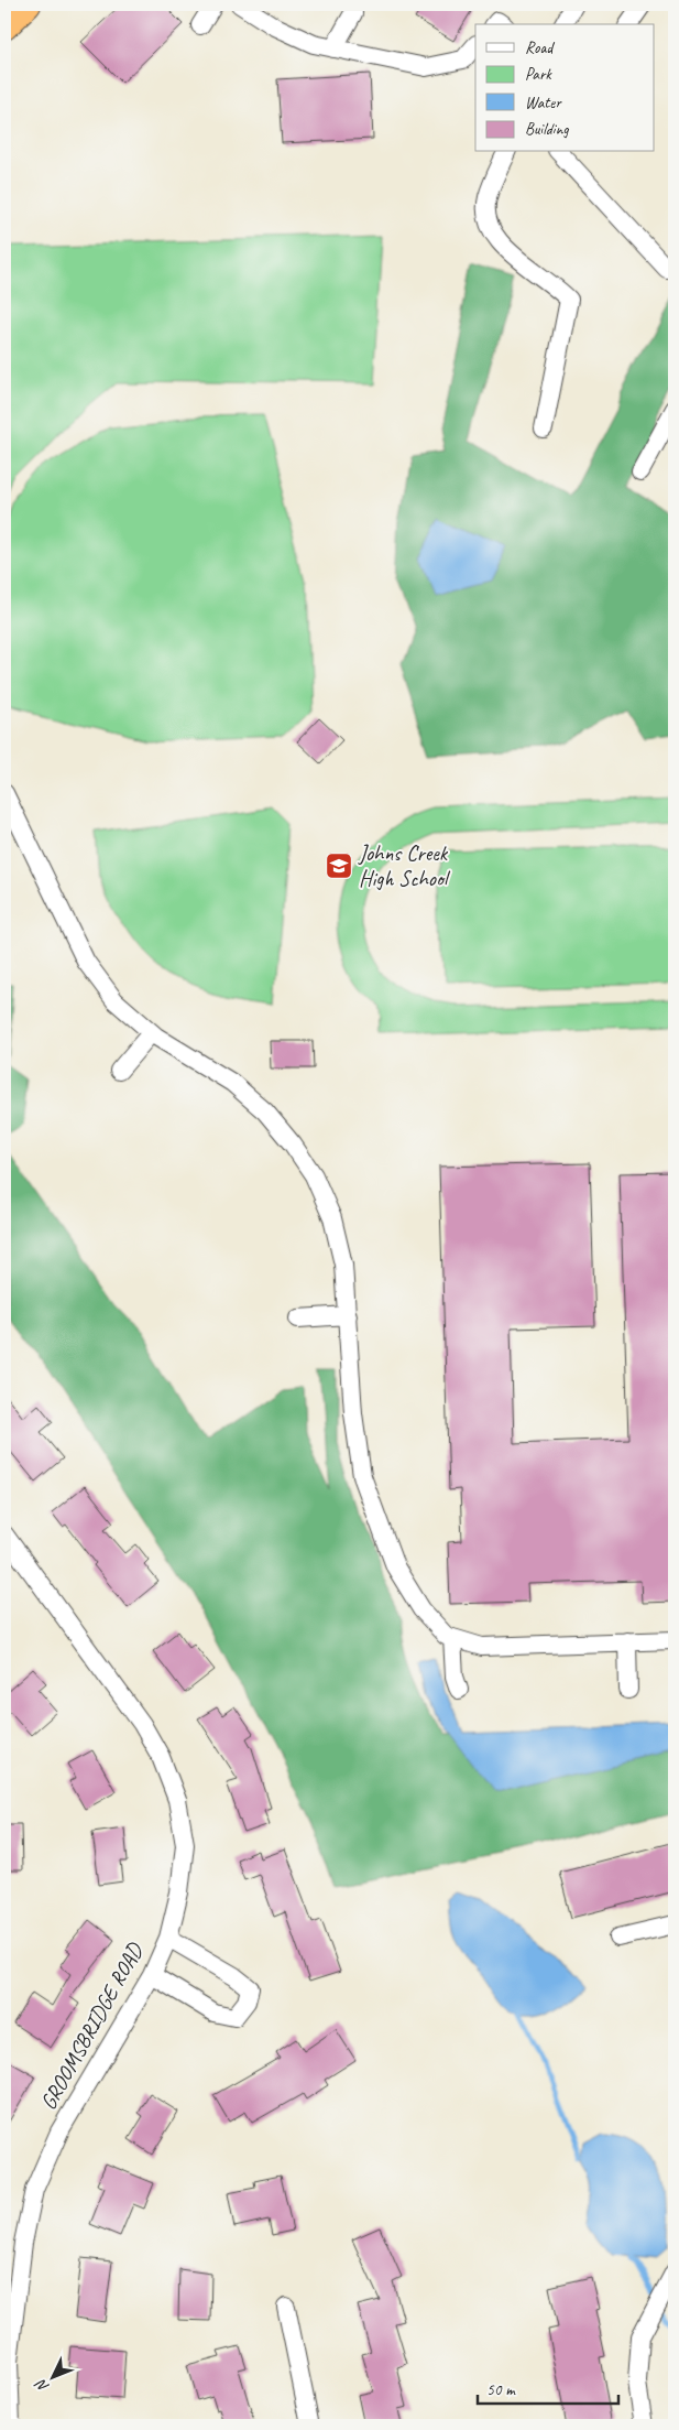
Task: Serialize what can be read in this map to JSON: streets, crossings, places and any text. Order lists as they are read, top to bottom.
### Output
{
  "streets": {
    "street": ["GROOMSBRIDGE ROAD"]
  },
  "places": {
    "school or university": ["Johns Creek High School"]
  },
  "legend": [
    "Road",
    "Park",
    "Water",
    "Building"
  ],
  "scale_bar": "50 m",
  "north": "bottom left"
}
